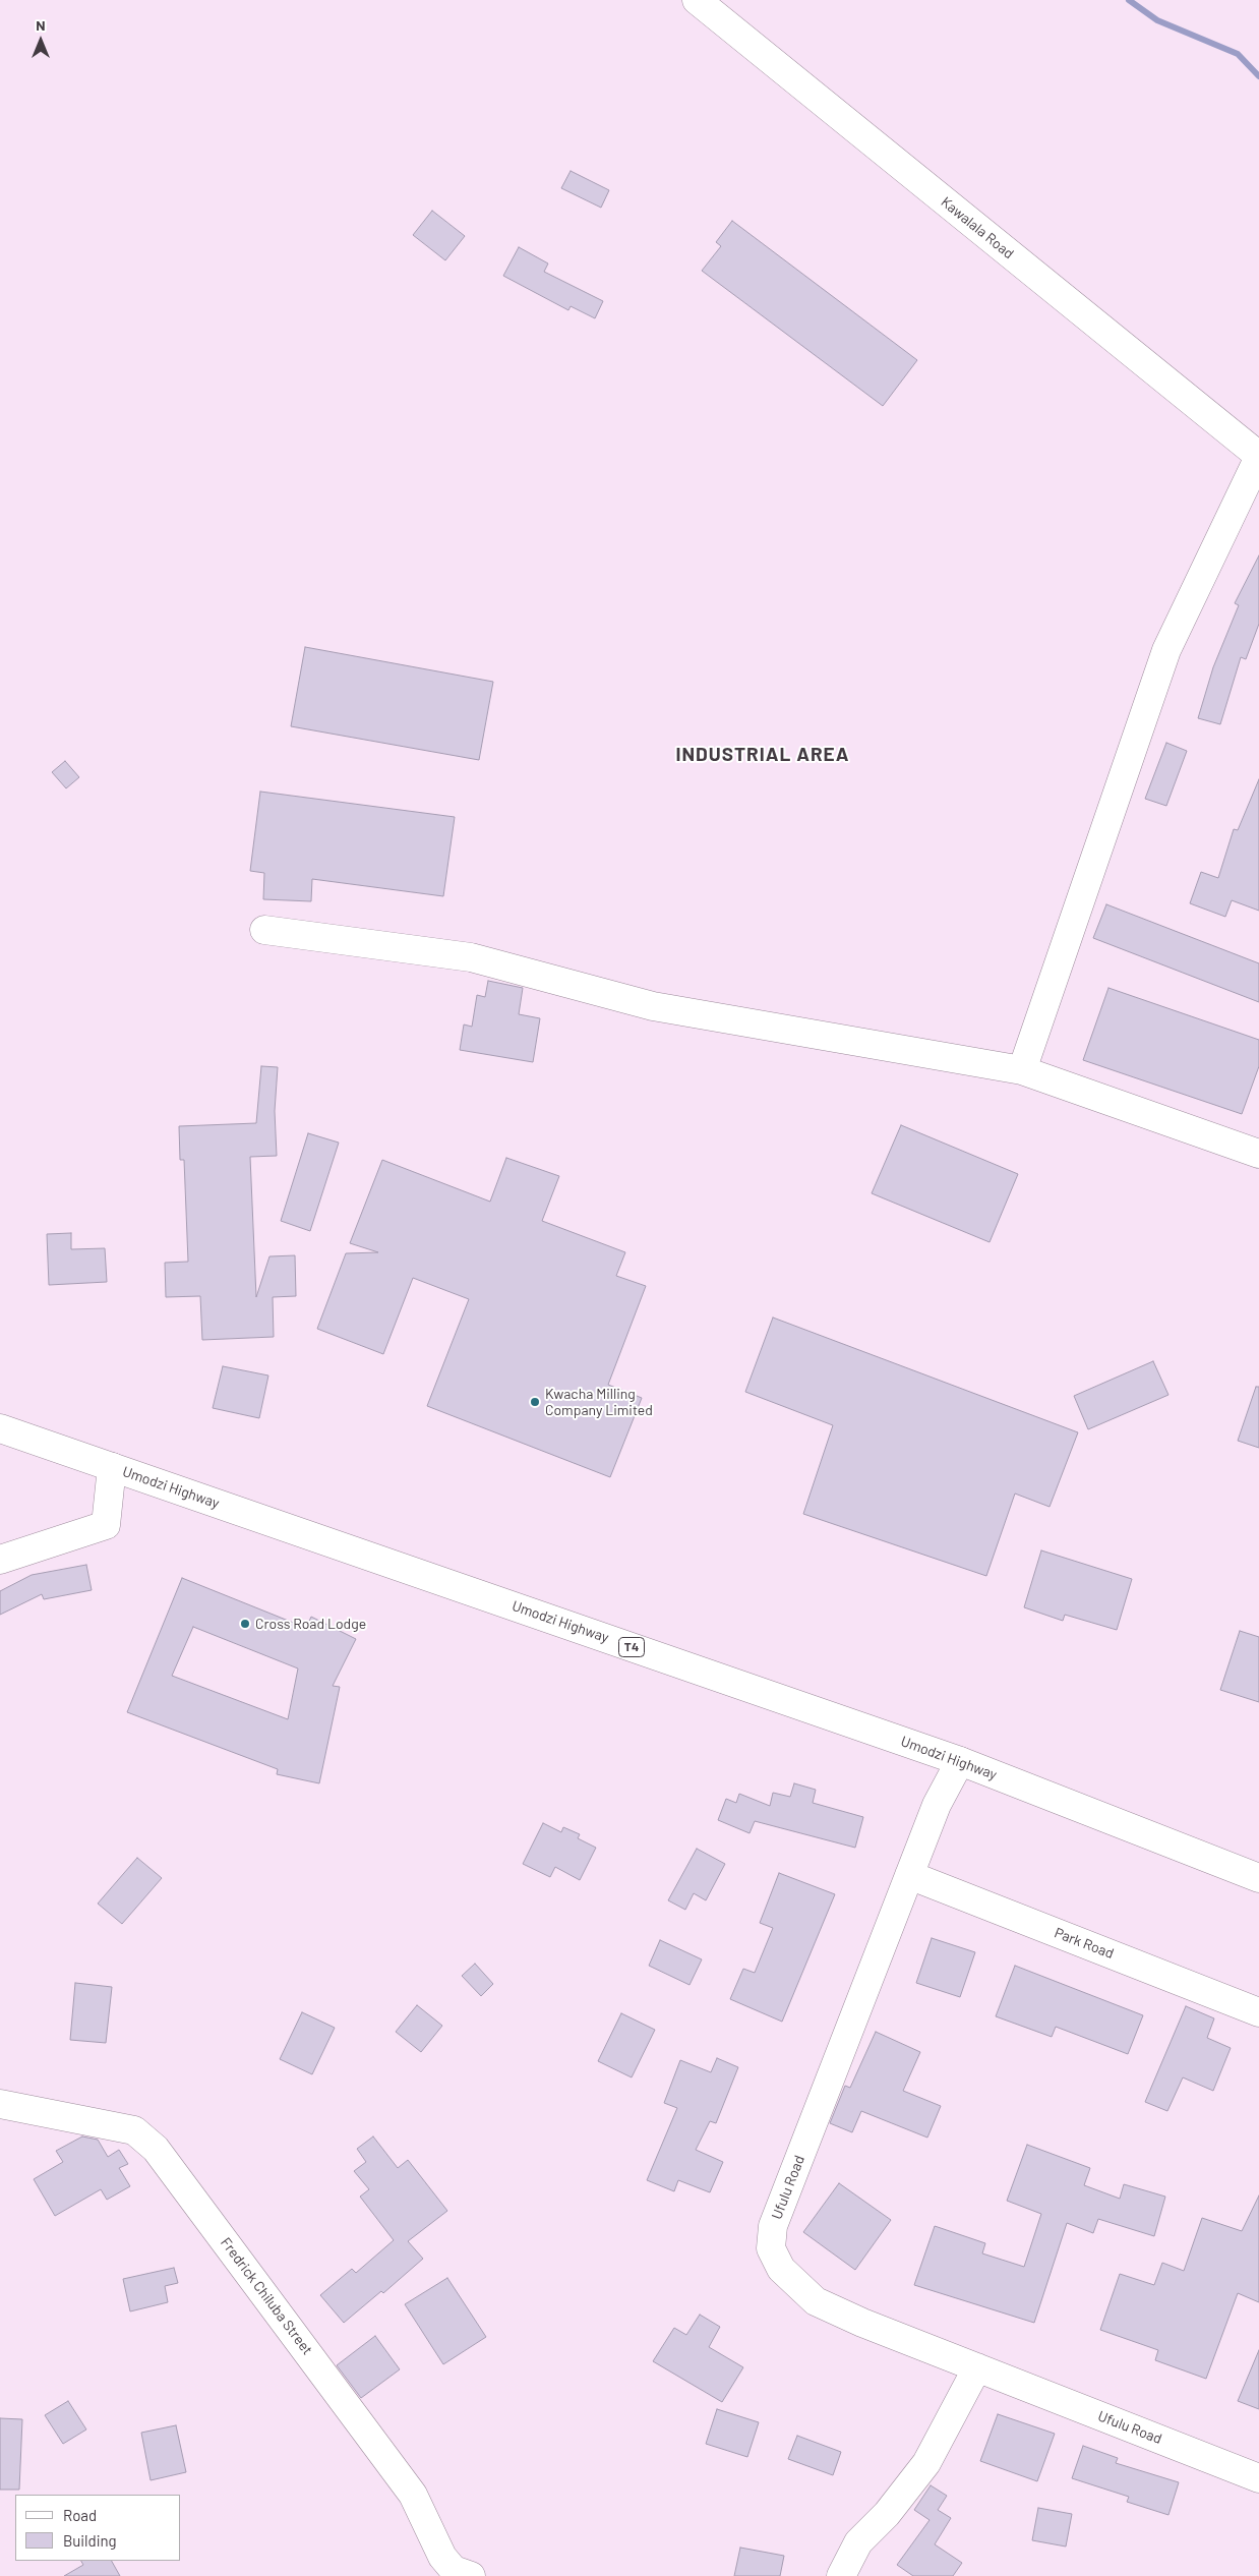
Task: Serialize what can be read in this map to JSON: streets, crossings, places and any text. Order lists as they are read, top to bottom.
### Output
{
  "streets": {
    "main road": [
      "Kawalala Road",
      "Umodzi Highway",
      "T4",
      "Park Road",
      "Ufulu Road",
      "Fredrick Chiluba Street"
    ]
  },
  "crossings": [
    ["Umodzi Highway", "Ufulu Road"],
    ["Park Road", "Ufulu Road"]
  ],
  "districts": ["INDUSTRIAL AREA"],
  "places": ["Kwacha Milling Company Limited", "Cross Road Lodge"],
  "legend": ["Road", "Building"],
  "north": "top"
}
